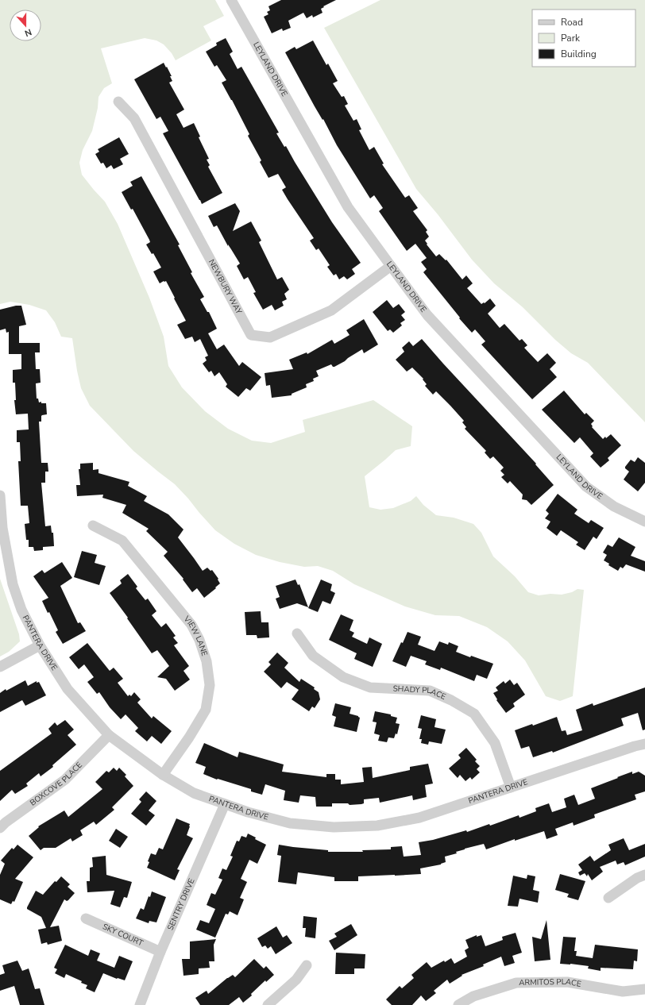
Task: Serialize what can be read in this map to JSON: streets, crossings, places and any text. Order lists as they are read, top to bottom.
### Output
{
  "streets": {
    "street": [
      "LEYLAND DRIVE",
      "NEWBURY WAY",
      "VIEW LANE",
      "PANTERA DRIVE",
      "SHADY PLACE",
      "BOXCOVE PLACE",
      "SENTRY DRIVE",
      "SKY COURT",
      "ARMITOS PLACE"
    ]
  },
  "crossings": [
    ["LEYLAND DRIVE", "NEWBURY WAY"],
    ["VIEW LANE", "PANTERA DRIVE"],
    ["PANTERA DRIVE", "SHADY PLACE"],
    ["PANTERA DRIVE", "BOXCOVE PLACE"],
    ["PANTERA DRIVE", "SENTRY DRIVE"],
    ["SENTRY DRIVE", "SKY COURT"]
  ],
  "legend": ["Road", "Park", "Building"],
  "north": "bottom"
}
